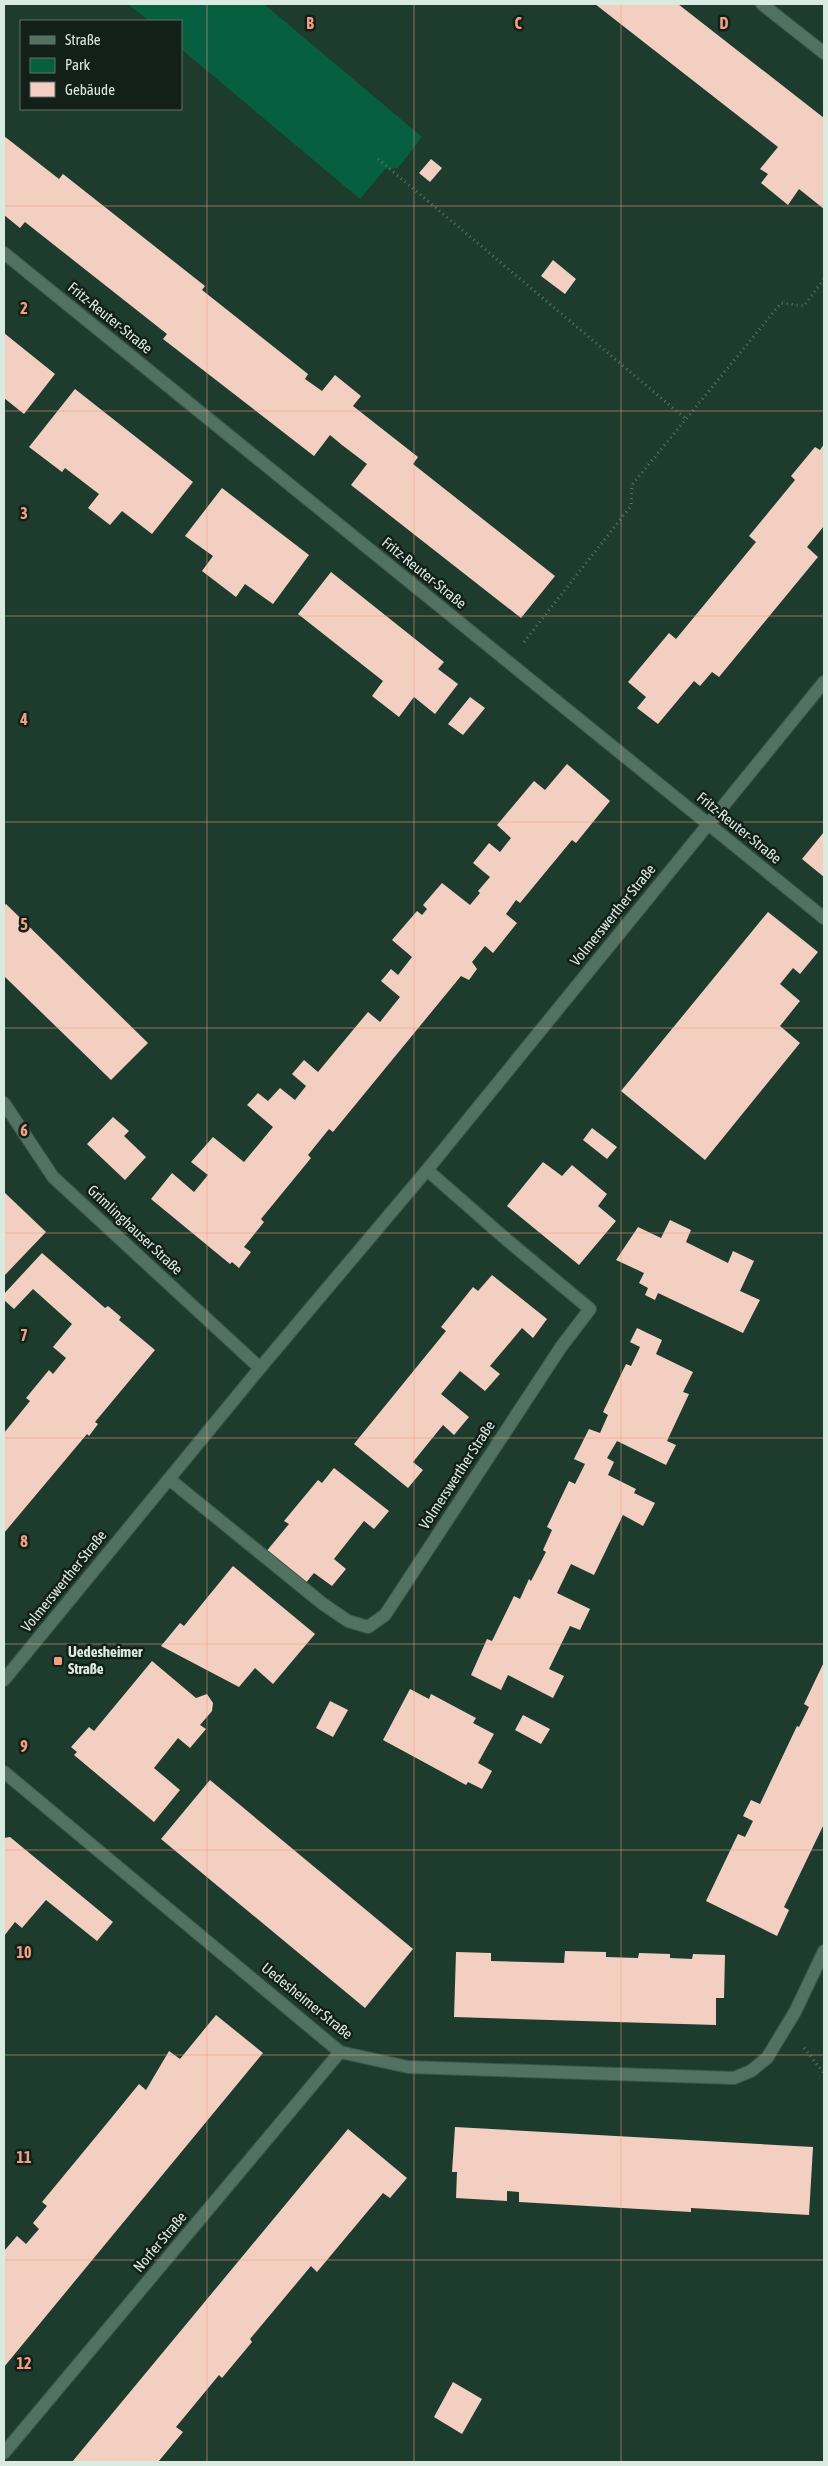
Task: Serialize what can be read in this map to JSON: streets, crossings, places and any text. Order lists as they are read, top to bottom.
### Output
{
  "streets": {
    "street": [
      "Fritz-Reuter-Straße",
      "Volmerswerther Straße",
      "Grimlinghauser Straße",
      "Uedesheimer Straße",
      "Norfer Straße"
    ]
  },
  "crossings": [
    ["Fritz-Reuter-Straße", "Volmerswerther Straße"],
    ["Volmerswerther Straße", "Grimlinghauser Straße"],
    ["Uedesheimer Straße", "Norfer Straße"]
  ],
  "places": {
    "transit": ["Uedesheimer Straße"]
  },
  "legend": ["Straße", "Park", "Gebäude"],
  "grid": {
    "columns": ["B", "C", "D"],
    "rows": [
      "2",
      "3",
      "4",
      "5",
      "6",
      "7",
      "8",
      "9",
      "10",
      "11",
      "12"
    ]
  }
}
